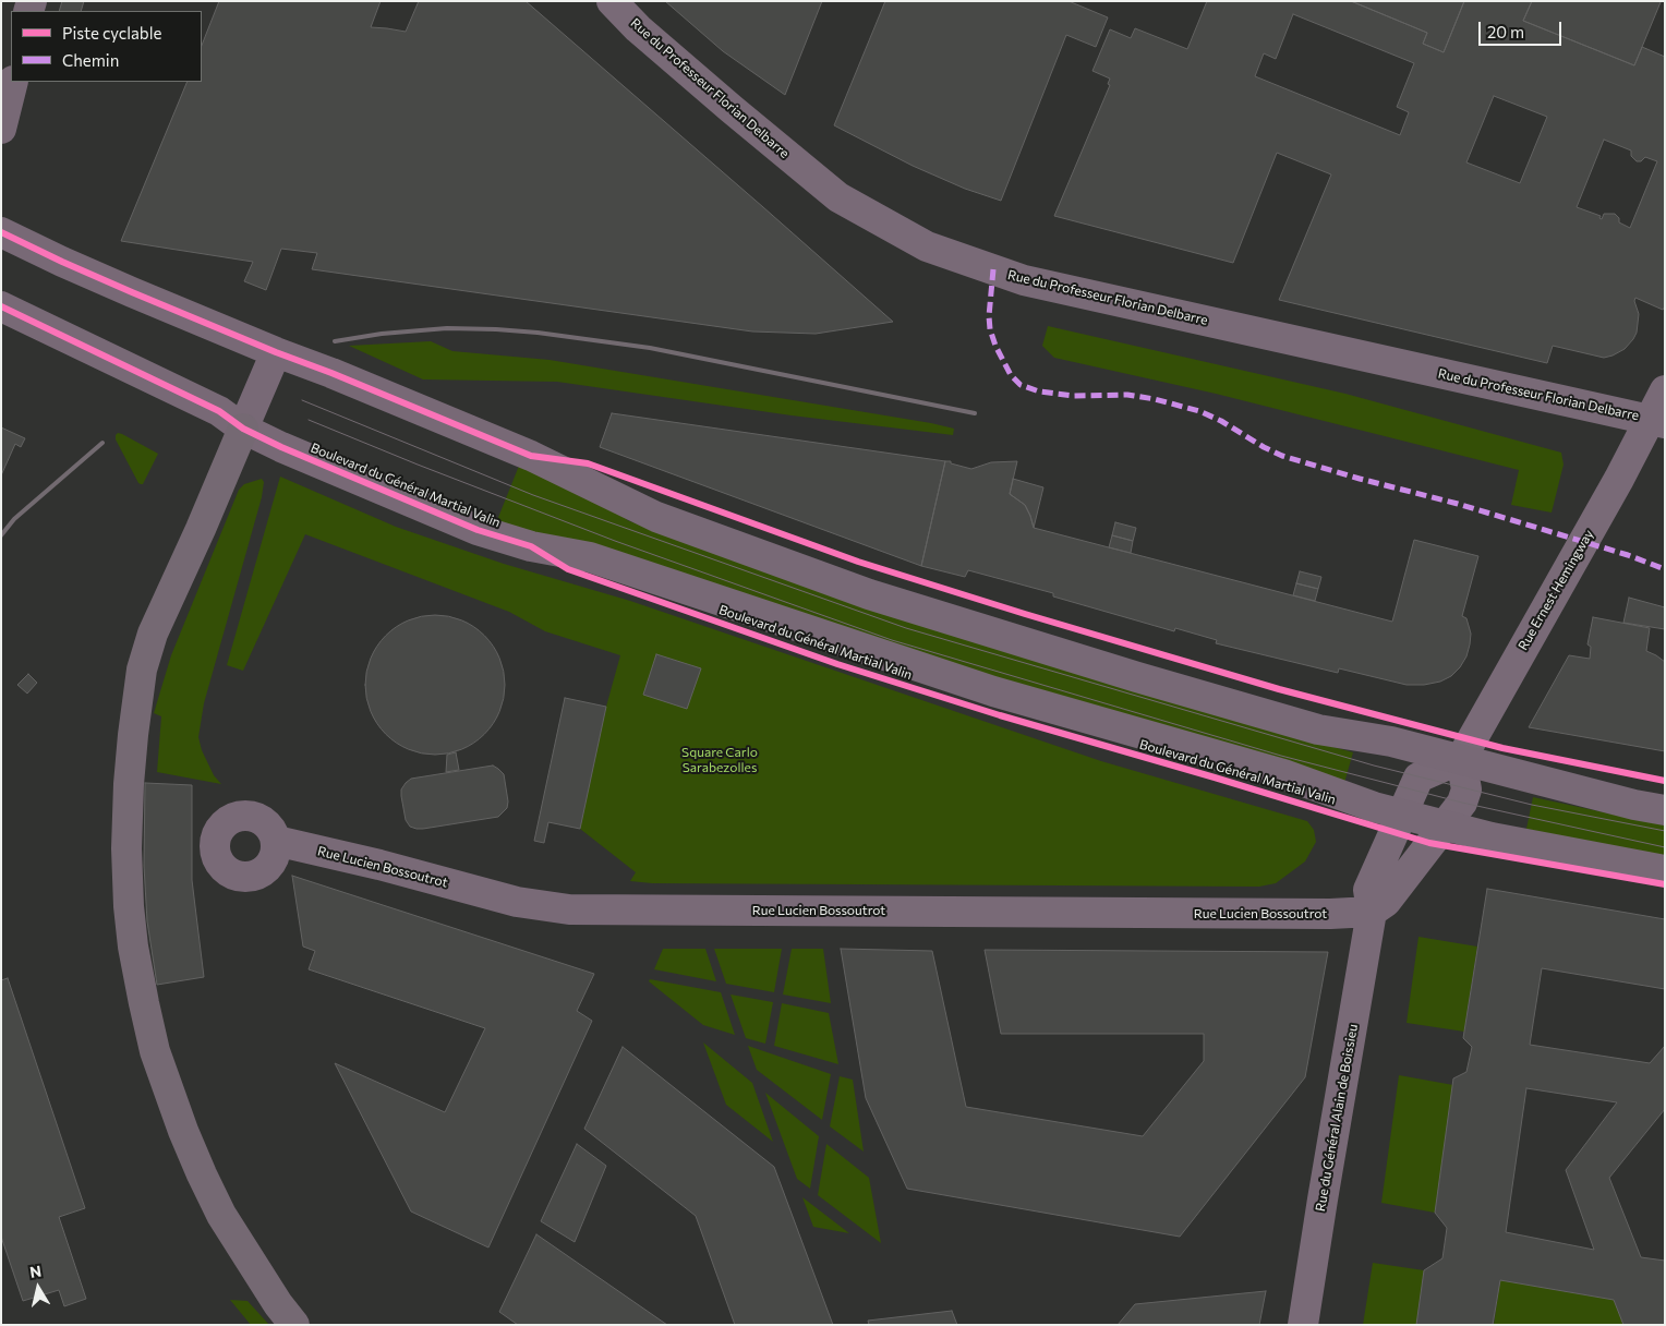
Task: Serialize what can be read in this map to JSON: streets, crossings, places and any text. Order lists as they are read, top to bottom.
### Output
{
  "streets": {
    "main road": ["Boulevard du Général Martial Valin"],
    "street": [
      "Rue du Professeur Florian Delbarre",
      "Rue Ernest Hemingway",
      "Rue Lucien Bossoutrot",
      "Rue du Général Alain de Boissieu"
    ]
  },
  "crossings": [
    ["Rue du Professeur Florian Delbarre", "Rue Ernest Hemingway"],
    ["Boulevard du Général Martial Valin", "Rue du Général Alain de Boissieu"],
    ["Rue Lucien Bossoutrot", "Rue du Général Alain de Boissieu"]
  ],
  "parks": ["Square Carlo Sarabezolles"],
  "legend": ["Piste cyclable", "Chemin"],
  "scale_bar": "20 m",
  "north": "top"
}
